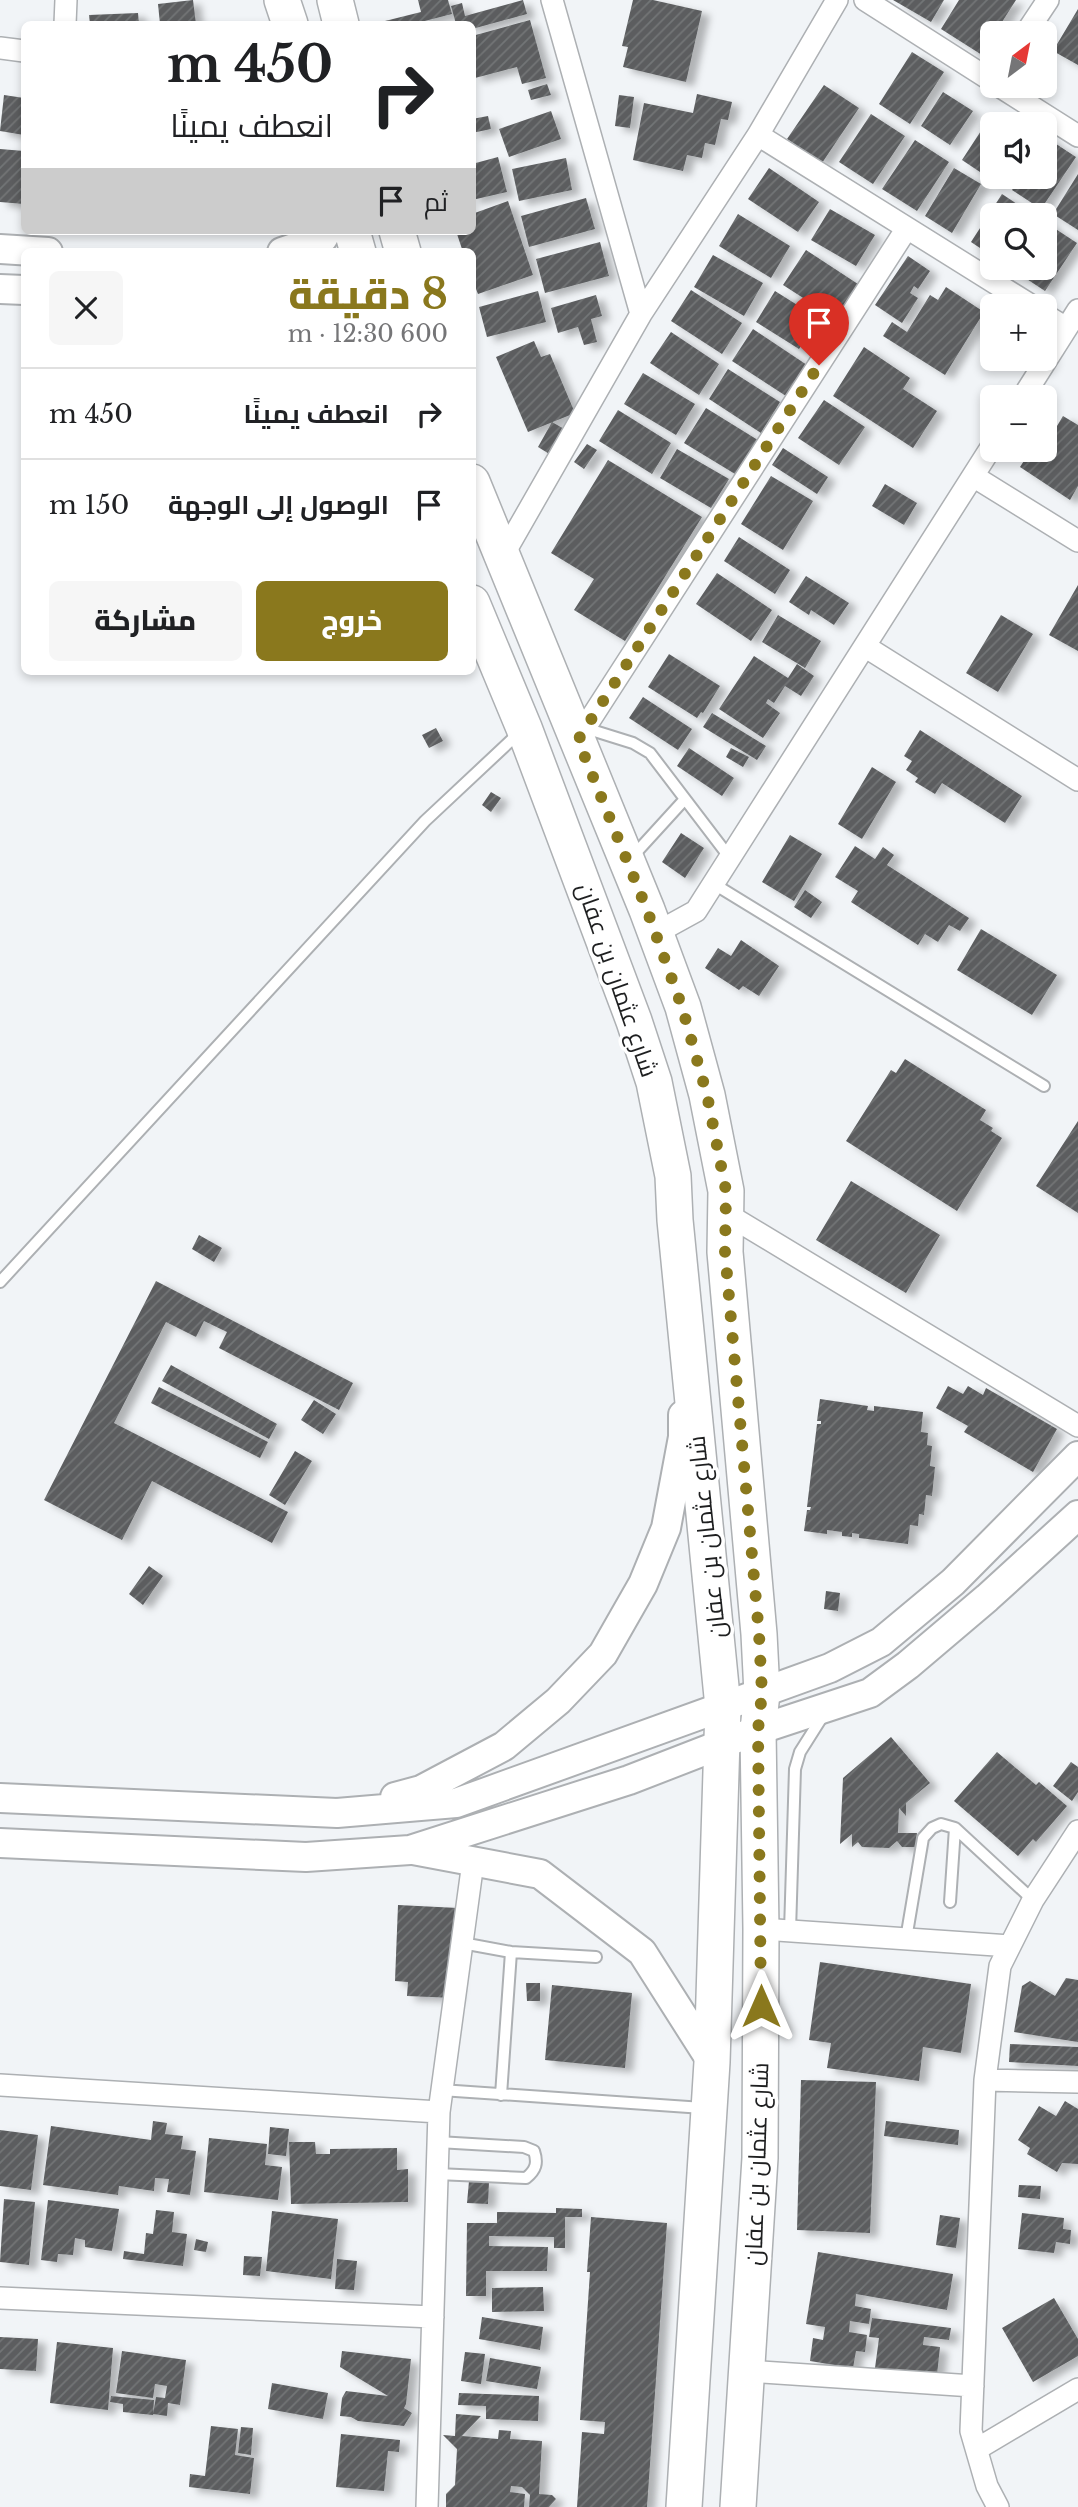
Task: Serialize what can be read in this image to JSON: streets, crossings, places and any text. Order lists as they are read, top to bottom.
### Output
{
  "streets": {
    "main road": ["شارع عثمان بن عفان"]
  },
  "north": "top right",
  "page": {
    "map_buttons": ["+", "−"],
    "turn": ["450 m", "انعطف يمينًا"],
    "then": "ثم",
    "heading": ["8 دقيقة", "600 m · 12:30"],
    "list": [
      {
        "name": "انعطف يمينًا",
        "value": "450 m"
      },
      {
        "name": "الوصول إلى الوجهة",
        "value": "150 m"
      }
    ],
    "buttons": ["خروج", "مشاركة"]
  }
}
